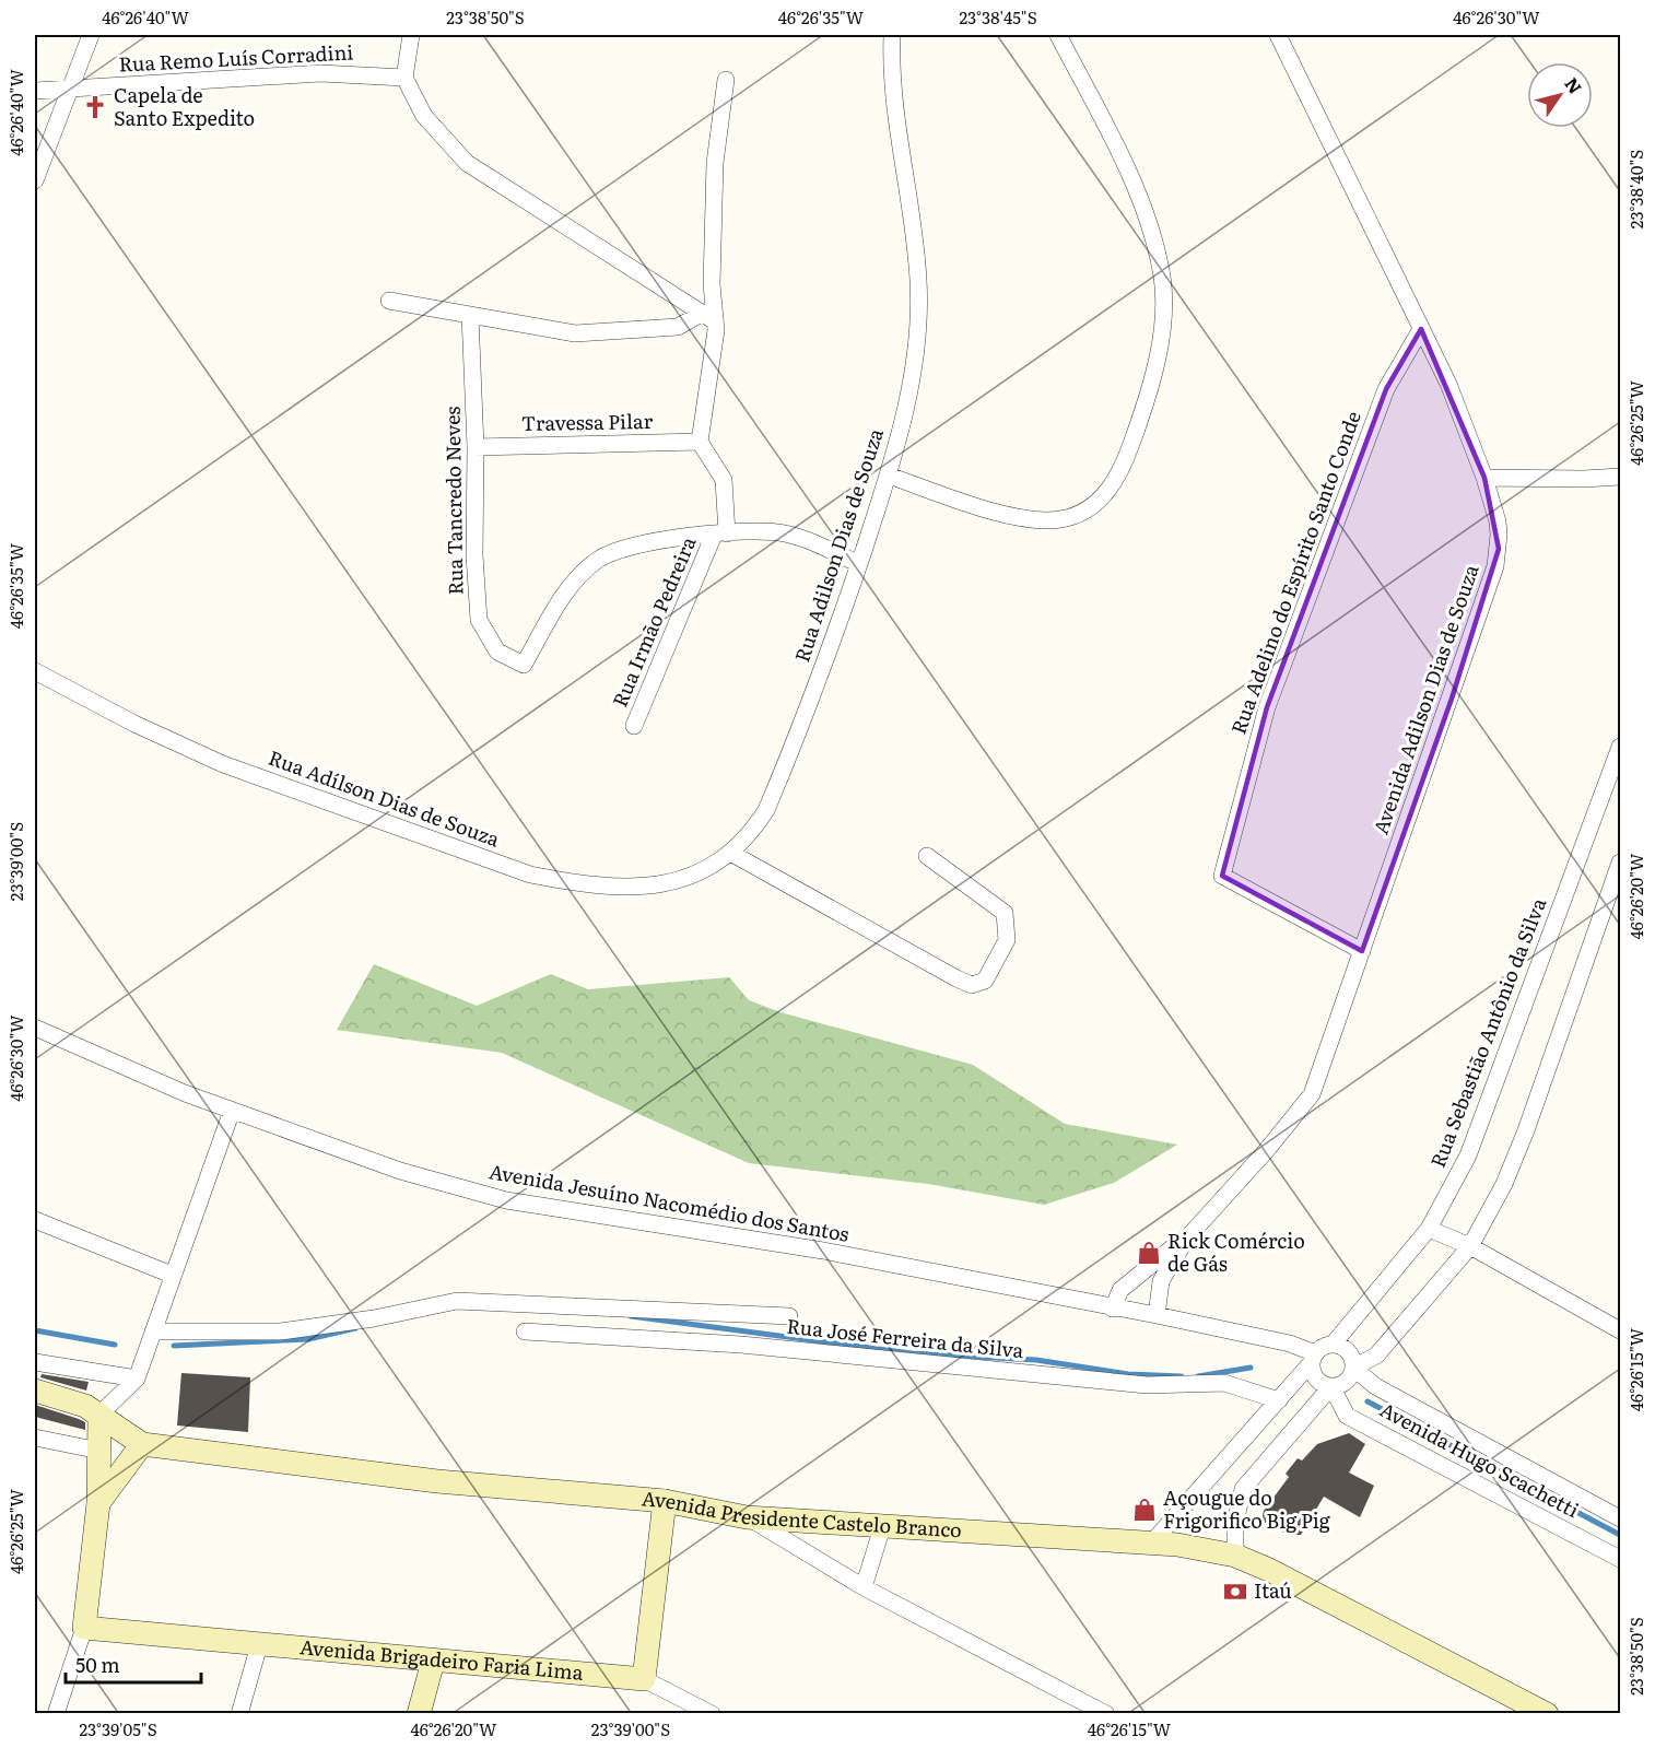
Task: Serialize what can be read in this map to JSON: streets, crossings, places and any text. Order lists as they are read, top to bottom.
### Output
{
  "streets": {
    "street": [
      "Rua Remo Luís Corradini",
      "Travessa Pilar",
      "Rua Tancredo Neves",
      "Rua Adilson Dias de Souza",
      "Rua Adelino do Espírito Santo Conde",
      "Rua Irmão Pedreira",
      "Avenida Adilson Dias de Souza",
      "Rua Adílson Dias de Souza",
      "Rua Sebastião Antônio da Silva",
      "Avenida Jesuíno Nacomédio dos Santos",
      "Rua José Ferreira da Silva",
      "Avenida Hugo Scachetti",
      "Avenida Presidente Castelo Branco",
      "Avenida Brigadeiro Faria Lima"
    ]
  },
  "crossings": [
    ["Travessa Pilar", "Rua Tancredo Neves"],
    ["Rua Tancredo Neves", "Rua Irmão Pedreira"],
    ["Rua Adilson Dias de Souza", "Rua Adílson Dias de Souza"],
    ["Rua Adelino do Espírito Santo Conde", "Avenida Adilson Dias de Souza"],
    ["Avenida Adilson Dias de Souza", "Avenida Jesuíno Nacomédio dos Santos"],
    ["Rua Sebastião Antônio da Silva", "Avenida Jesuíno Nacomédio dos Santos"],
    ["Rua Sebastião Antônio da Silva", "Avenida Hugo Scachetti"],
    ["Avenida Jesuíno Nacomédio dos Santos", "Avenida Hugo Scachetti"]
  ],
  "places": {
    "church": ["Capela de Santo Expedito"],
    "shop": ["Rick Comércio de Gás", "Açougue do Frigorifico Big Pig"],
    "bank": ["Itaú"]
  },
  "scale_bar": "50 m",
  "north": "top right",
  "coordinates": [
    "46°26'40\"W",
    "23°38'50\"S",
    "46°26'35\"W",
    "23°38'45\"S",
    "46°26'30\"W",
    "23°38'40\"S",
    "46°26'25\"W",
    "23°39'00\"S",
    "46°26'20\"W",
    "46°26'15\"W",
    "23°39'05\"S"
  ]
}
